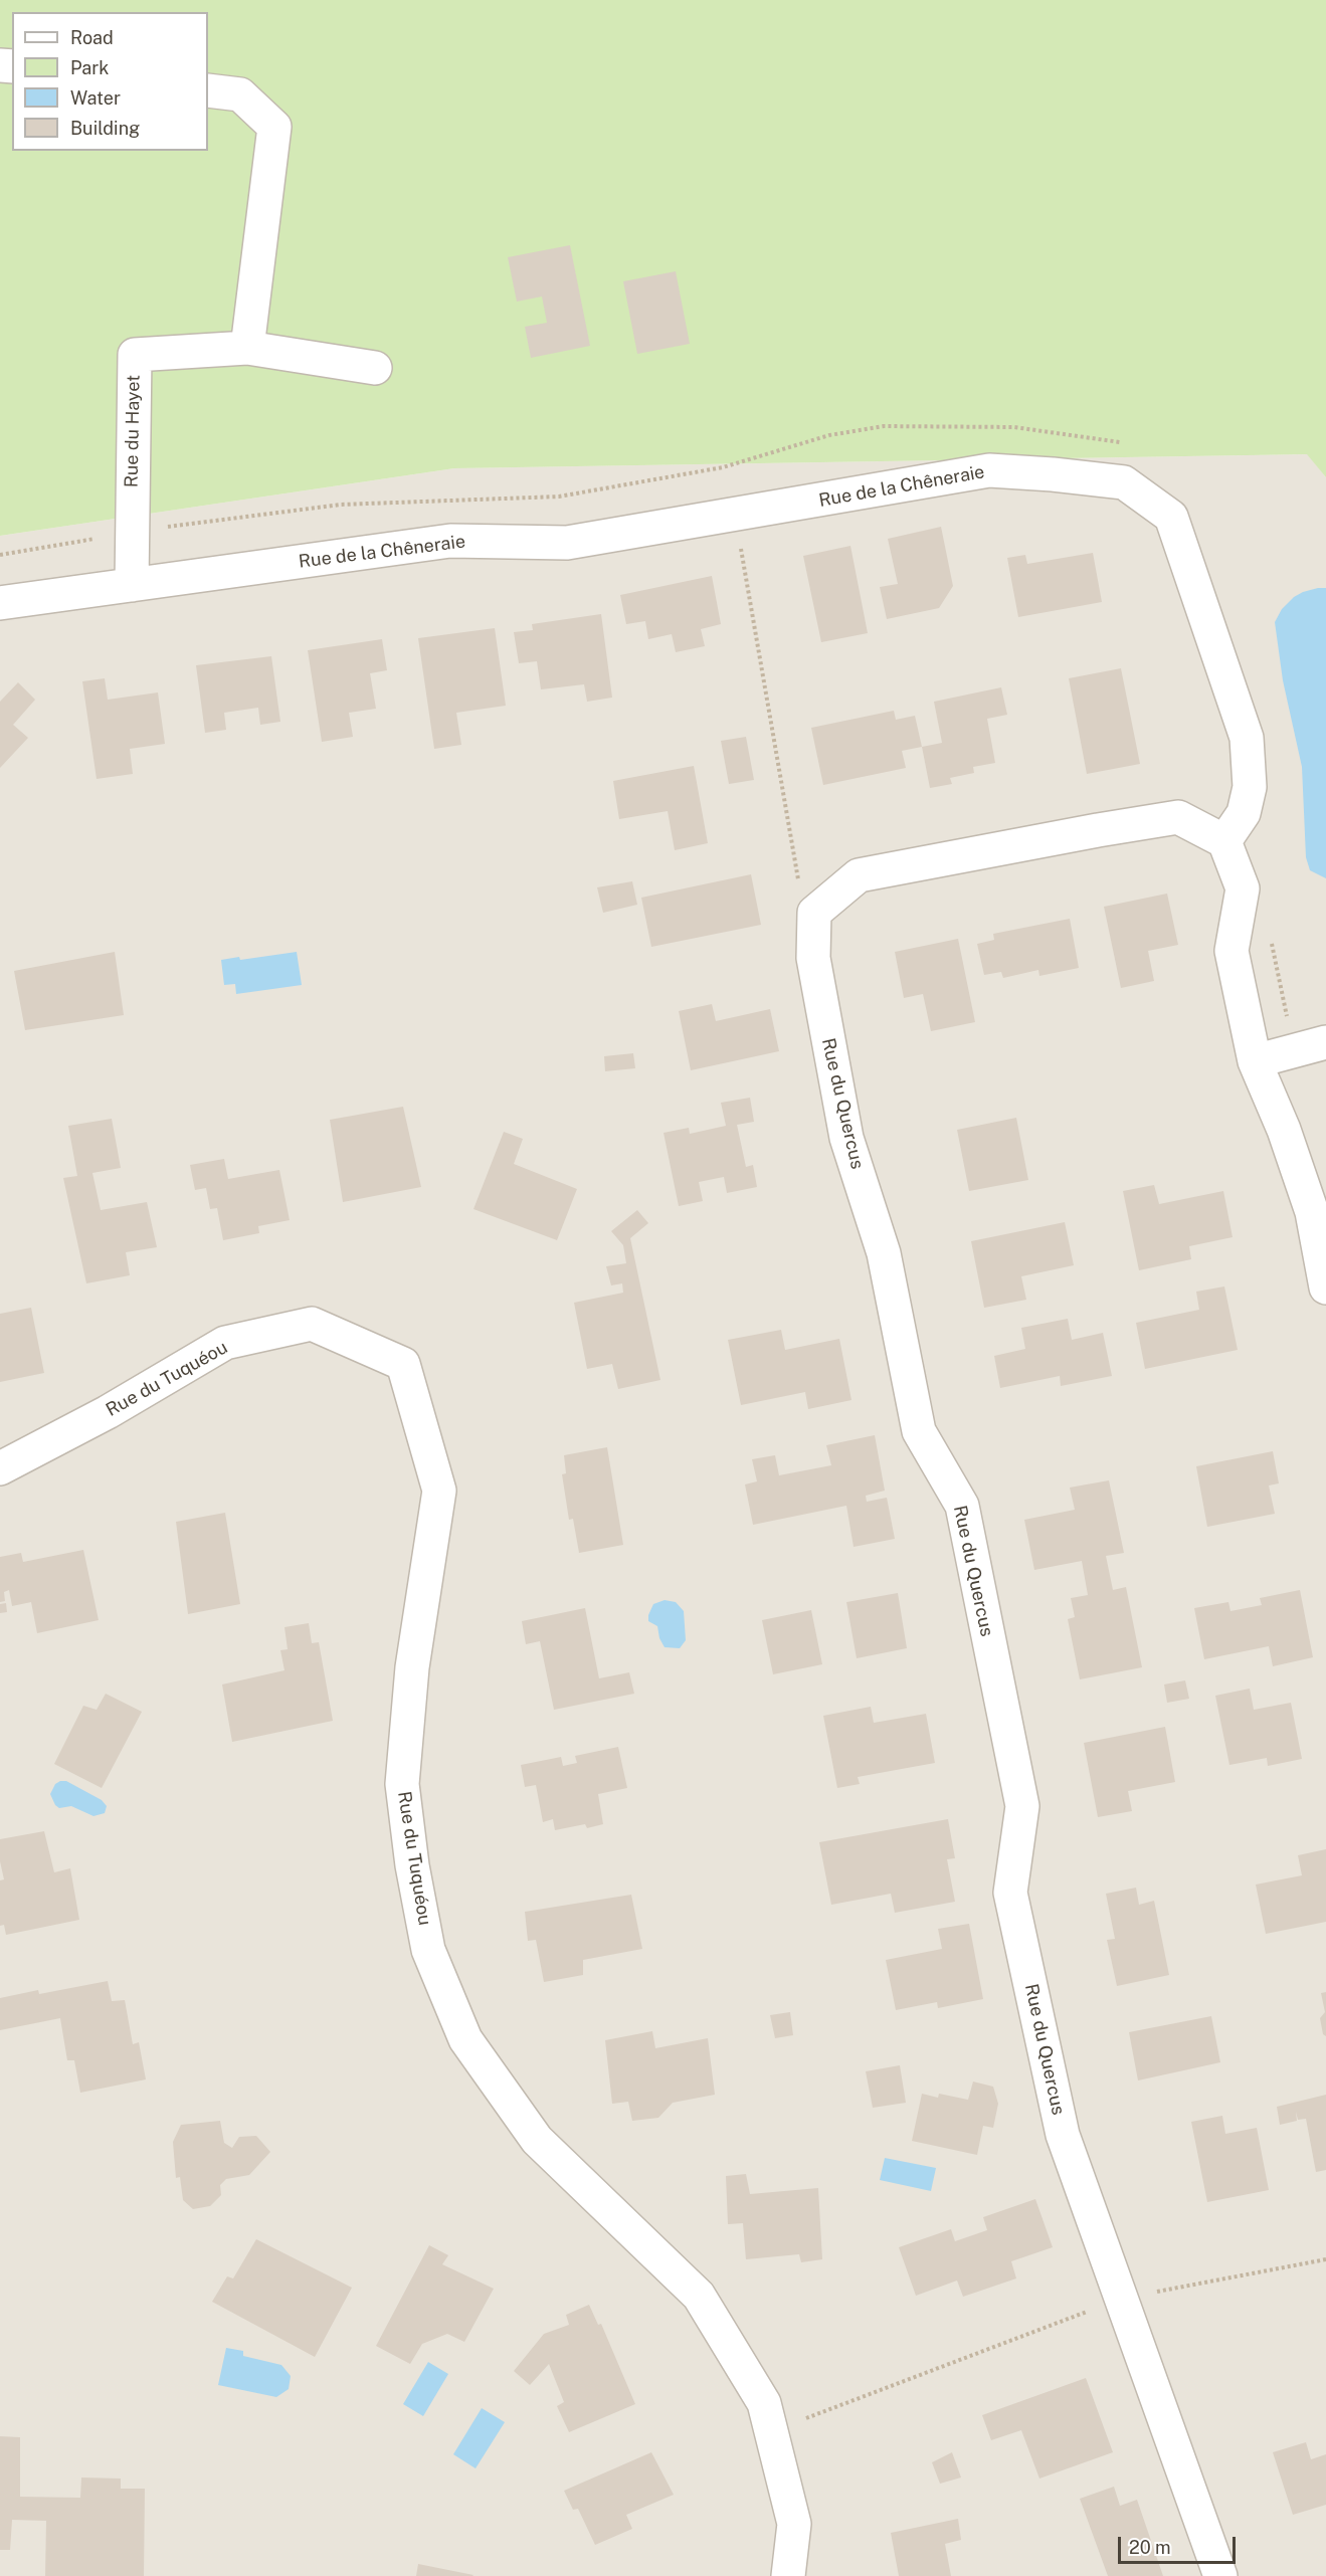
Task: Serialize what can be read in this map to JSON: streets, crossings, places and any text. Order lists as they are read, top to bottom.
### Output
{
  "streets": {
    "street": [
      "Rue du Hayet",
      "Rue de la Chêneraie",
      "Rue du Quercus",
      "Rue du Tuquéou"
    ]
  },
  "crossings": [
    ["Rue du Hayet", "Rue de la Chêneraie"]
  ],
  "legend": [
    "Road",
    "Park",
    "Water",
    "Building"
  ],
  "scale_bar": "20 m"
}
